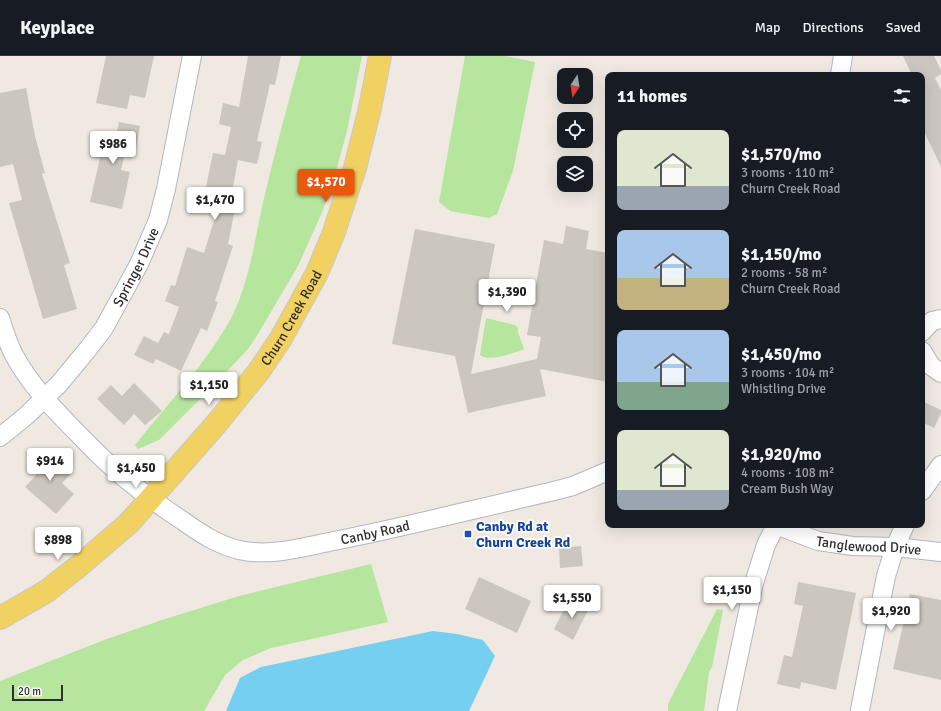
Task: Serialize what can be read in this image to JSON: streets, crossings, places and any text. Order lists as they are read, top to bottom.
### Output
{
  "streets": {
    "main road": ["Churn Creek Road"],
    "street": ["Springer Drive", "Canby Road", "Tanglewood Drive"]
  },
  "crossings": [
    ["Springer Drive", "Canby Road"],
    ["Churn Creek Road", "Canby Road"]
  ],
  "places": {
    "transit": ["Canby Rd at Churn Creek Rd"]
  },
  "scale_bar": "20 m",
  "north": "bottom",
  "page": {
    "header": "Keyplace",
    "nav": ["Map", "Directions", "Saved"],
    "heading": "11 homes",
    "list": [
      {
        "name": "$1,570/mo",
        "note": "3 rooms · 110 m² · Churn Creek Road"
      },
      {
        "name": "$1,150/mo",
        "note": "2 rooms · 58 m² · Churn Creek Road"
      },
      {
        "name": "$1,450/mo",
        "note": "3 rooms · 104 m² · Whistling Drive"
      },
      {
        "name": "$1,920/mo",
        "note": "4 rooms · 108 m² · Cream Bush Way"
      }
    ],
    "price": [
      "$986",
      "$1,570",
      "$1,470",
      "$1,390",
      "$1,150",
      "$914",
      "$1,450",
      "$898",
      "$1,150",
      "$1,550",
      "$1,920"
    ],
    "scale": "20 m"
  }
}
